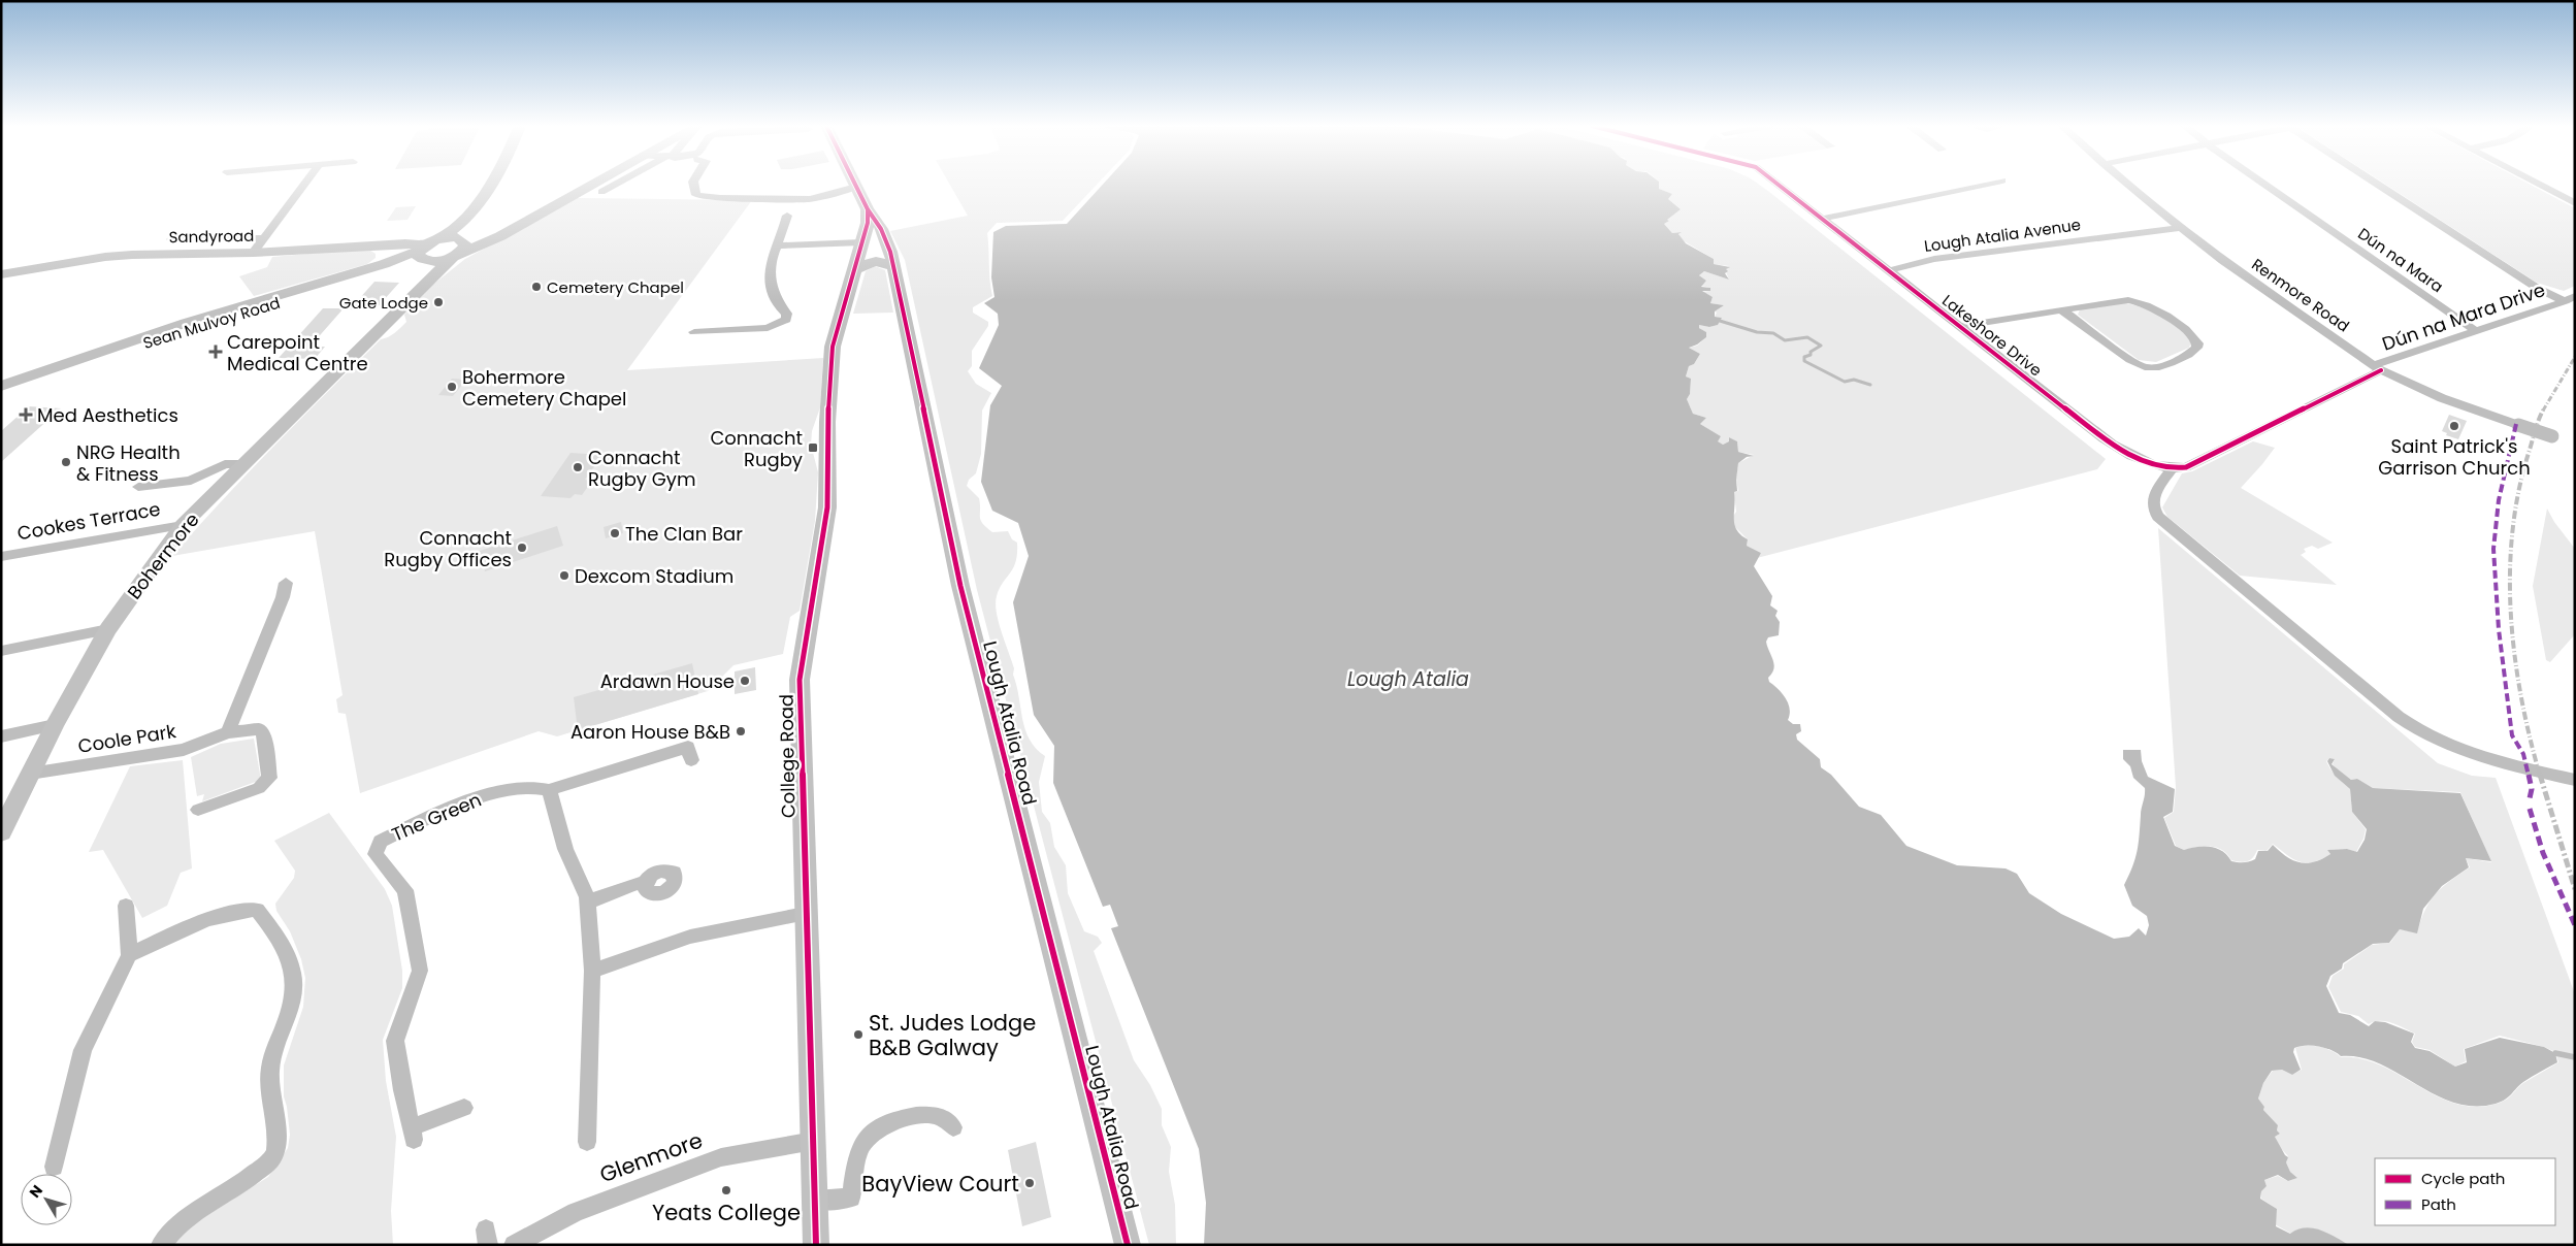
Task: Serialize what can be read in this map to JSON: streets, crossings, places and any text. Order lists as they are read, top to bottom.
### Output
{
  "streets": {
    "main road": [
      "Sandyroad",
      "Sean Mulvoy Road",
      "Bohermore",
      "Lough Atalia Road",
      "College Road"
    ],
    "street": [
      "Lough Atalia Avenue",
      "Dún na Mara",
      "Renmore Road",
      "Dún na Mara Drive",
      "Lakeshore Drive",
      "Cookes Terrace",
      "Coole Park",
      "The Green",
      "Glenmore"
    ]
  },
  "crossings": [
    ["Lough Atalia Avenue", "Renmore Road"],
    ["Lough Atalia Avenue", "Lakeshore Drive"],
    ["Sandyroad", "Sean Mulvoy Road"],
    ["Sandyroad", "Bohermore"],
    ["Dún na Mara", "Dún na Mara Drive"],
    ["Renmore Road", "Dún na Mara Drive"],
    ["Sean Mulvoy Road", "Bohermore"],
    ["Cookes Terrace", "Bohermore"],
    ["Bohermore", "Coole Park"],
    ["Lough Atalia Road", "College Road"],
    ["College Road", "Glenmore"]
  ],
  "water": ["Lough Atalia"],
  "places": {
    "other": [
      "Cemetery Chapel",
      "Gate Lodge",
      "Bohermore Cemetery Chapel",
      "Saint Patrick's Garrison Church",
      "NRG Health & Fitness",
      "Connacht Rugby Gym",
      "The Clan Bar",
      "Connacht Rugby Offices",
      "Dexcom Stadium",
      "Ardawn House",
      "Aaron House B&B",
      "St. Judes Lodge B&B Galway",
      "BayView Court",
      "Yeats College"
    ],
    "health": ["Carepoint Medical Centre", "Med Aesthetics"],
    "transit": ["Connacht Rugby"]
  },
  "legend": ["Cycle path", "Path"],
  "north": "top left"
}
